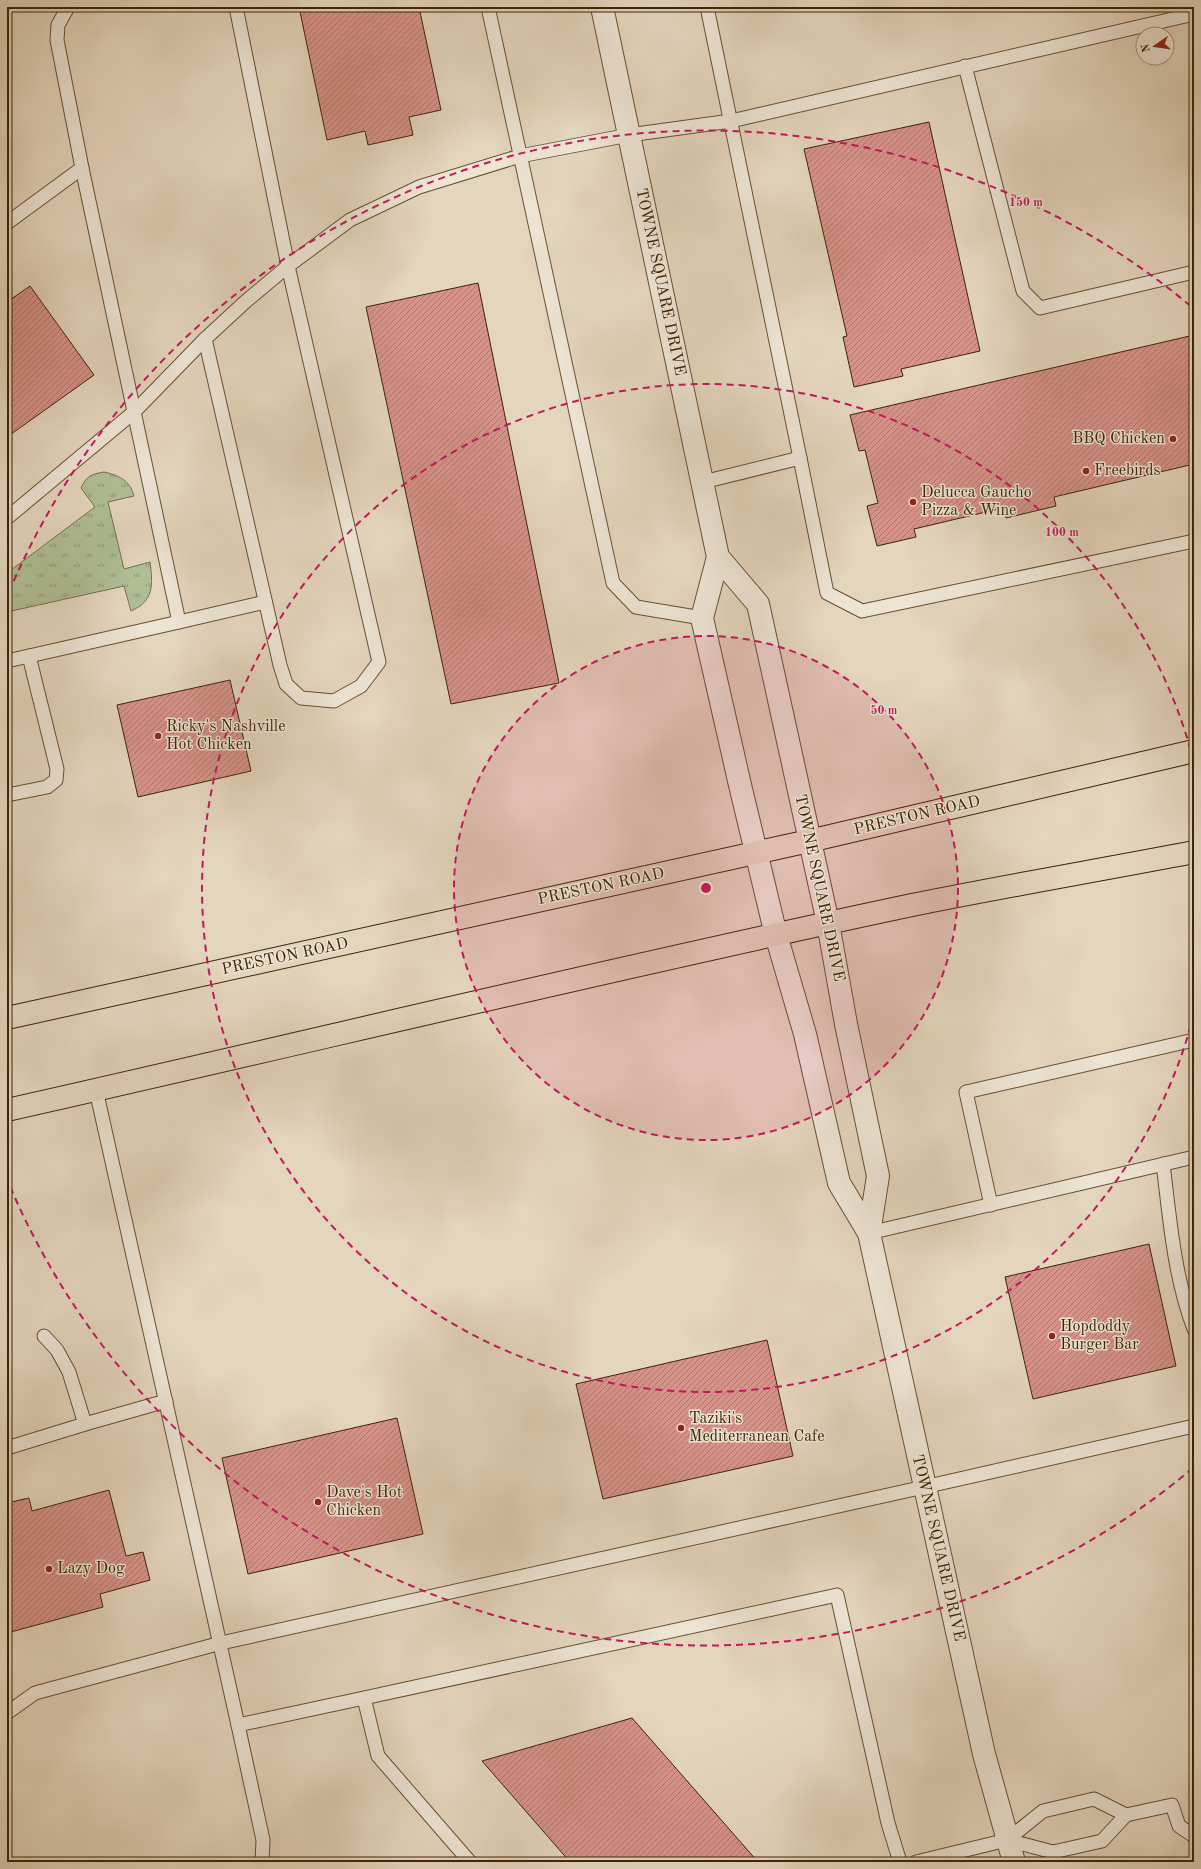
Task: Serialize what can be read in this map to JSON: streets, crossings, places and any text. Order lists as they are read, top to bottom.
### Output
{
  "streets": {
    "main road": ["PRESTON ROAD"],
    "street": ["TOWNE SQUARE DRIVE"]
  },
  "crossings": [
    ["TOWNE SQUARE DRIVE", "PRESTON ROAD"]
  ],
  "places": [
    "BBQ Chicken",
    "Freebirds",
    "Delucca Gaucho Pizza & Wine",
    "Ricky's Nashville Hot Chicken",
    "Hopdoddy Burger Bar",
    "Taziki's Mediterranean Cafe",
    "Dave's Hot Chicken",
    "Lazy Dog"
  ],
  "north": "left",
  "rings": ["150 m", "100 m", "50 m"]
}
